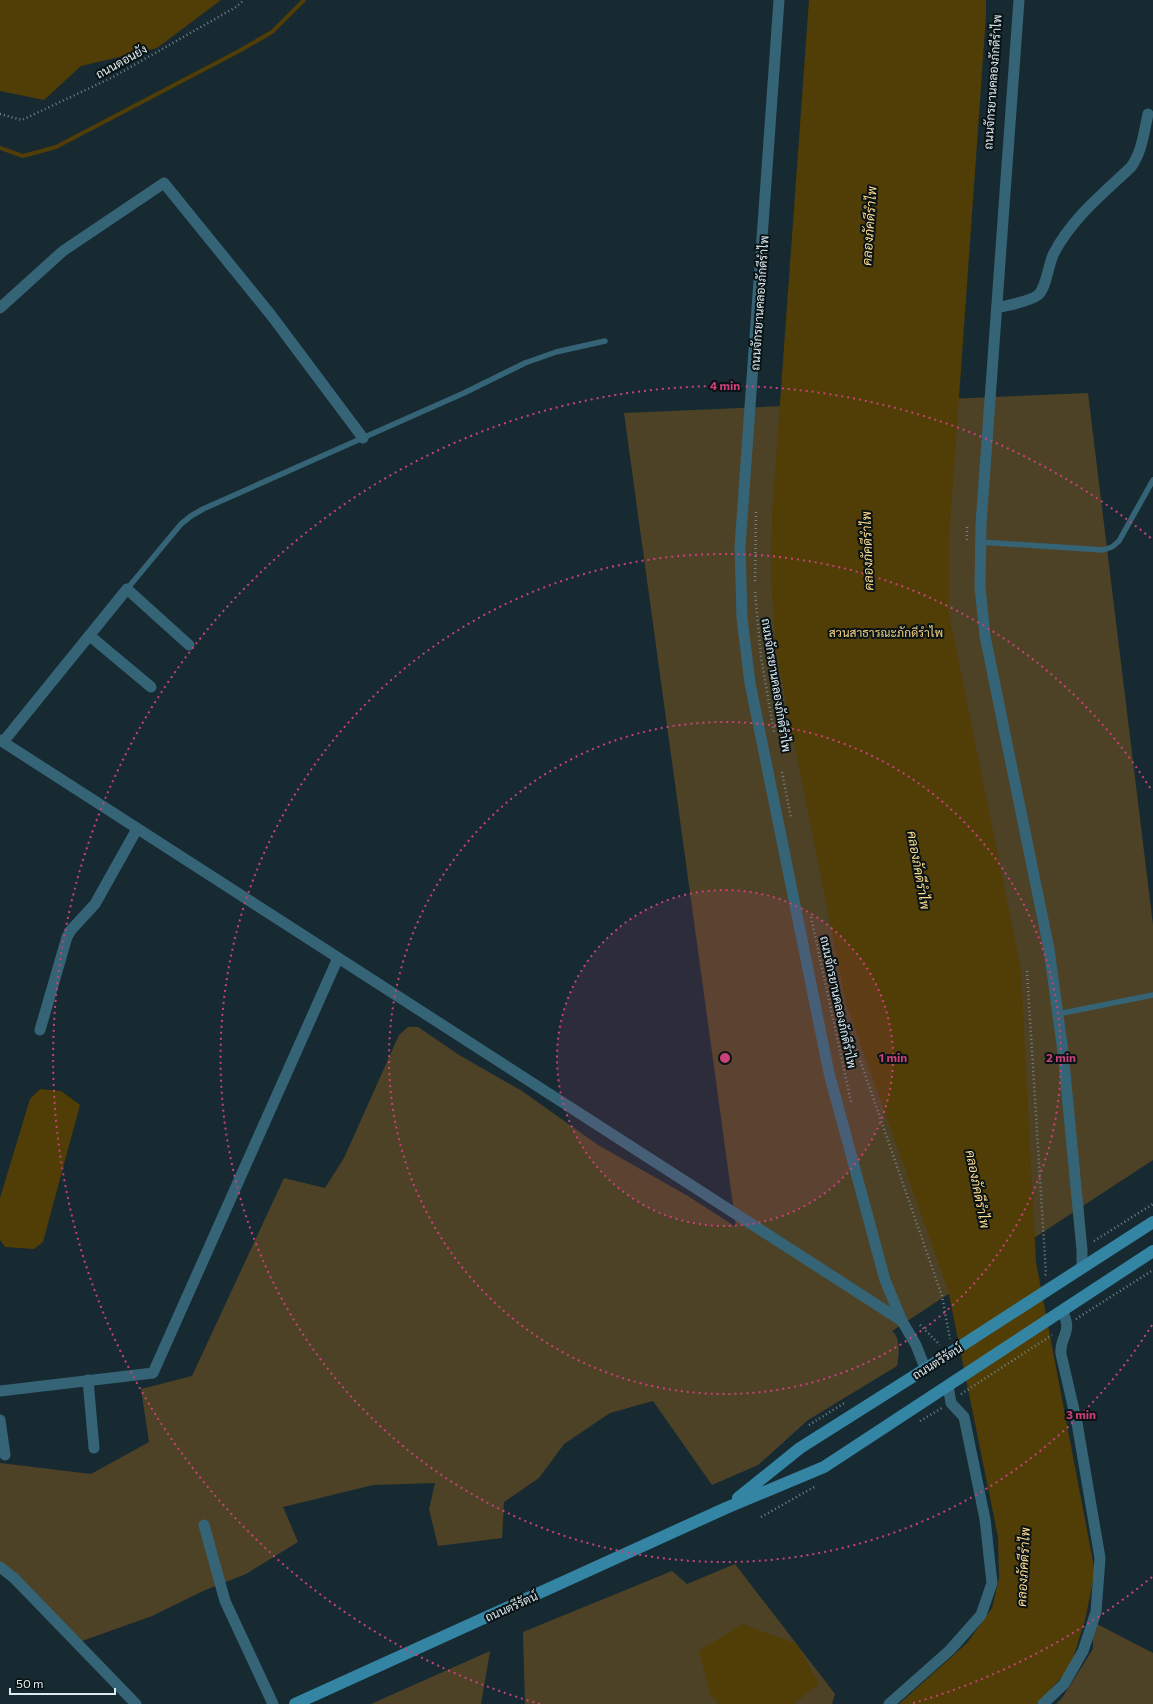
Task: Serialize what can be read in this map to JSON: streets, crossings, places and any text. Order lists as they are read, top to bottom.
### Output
{
  "streets": {
    "main road": ["ถนนตรีรัตน์"],
    "path": ["ถนนดอนยัง", "ถนนจักรยานคลองภักดีรำไพ"]
  },
  "water": ["คลองภัคดีรำไพ"],
  "parks": ["สวนสาธารณะภักดีรำไพ"],
  "scale_bar": "50 m",
  "rings": [
    "4 min",
    "1 min",
    "2 min",
    "3 min"
  ]
}
